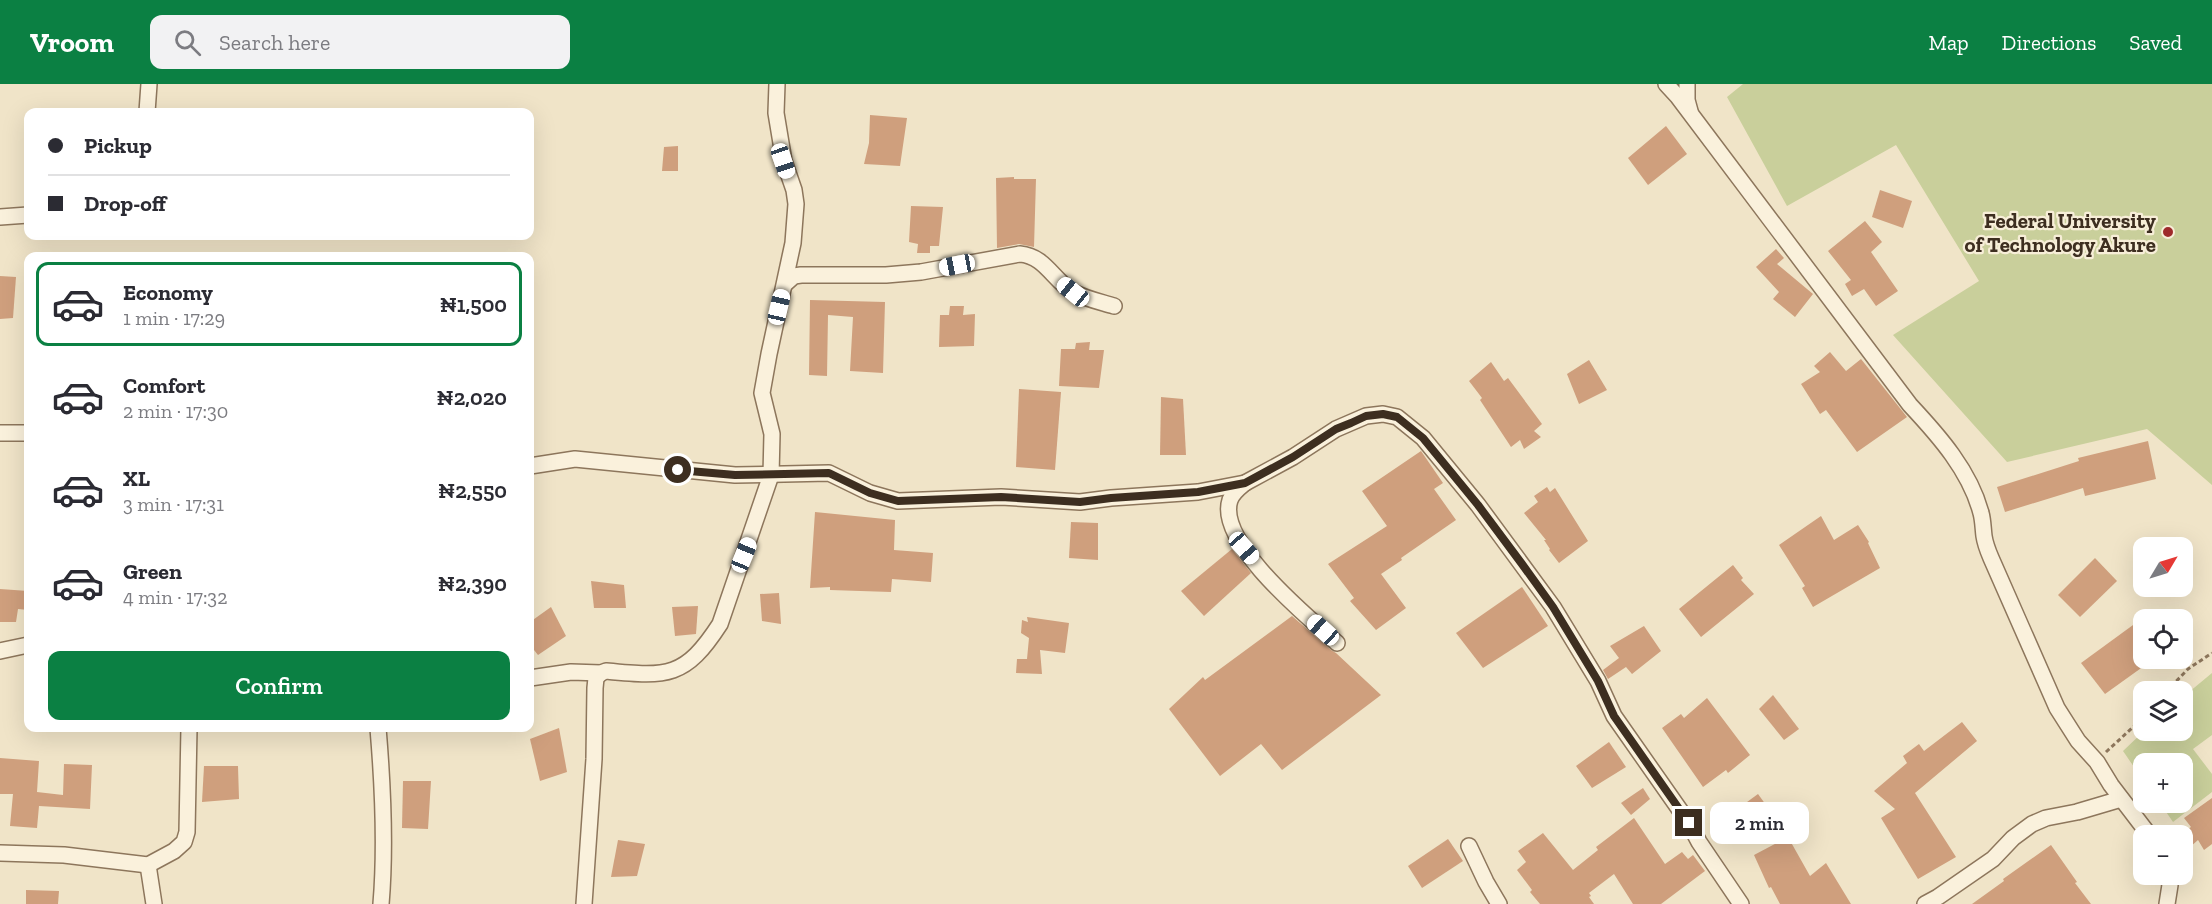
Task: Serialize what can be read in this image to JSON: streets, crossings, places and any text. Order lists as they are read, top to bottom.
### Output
{
  "places": ["Federal University of Technology Akure"],
  "north": "top right",
  "page": {
    "header": "Vroom",
    "search": "Search here",
    "nav": ["Map", "Directions", "Saved"],
    "banner": ["Pickup", "Drop-off"],
    "list": [
      {
        "name": "Economy",
        "note": "1 min · 17:29",
        "value": "₦1,500"
      },
      {
        "name": "Comfort",
        "note": "2 min · 17:30",
        "value": "₦2,020"
      },
      {
        "name": "XL",
        "note": "3 min · 17:31",
        "value": "₦2,550"
      },
      {
        "name": "Green",
        "note": "4 min · 17:32",
        "value": "₦2,390"
      }
    ],
    "map_buttons": ["+", "−"],
    "buttons": "Confirm",
    "bubble": "2 min"
  }
}
